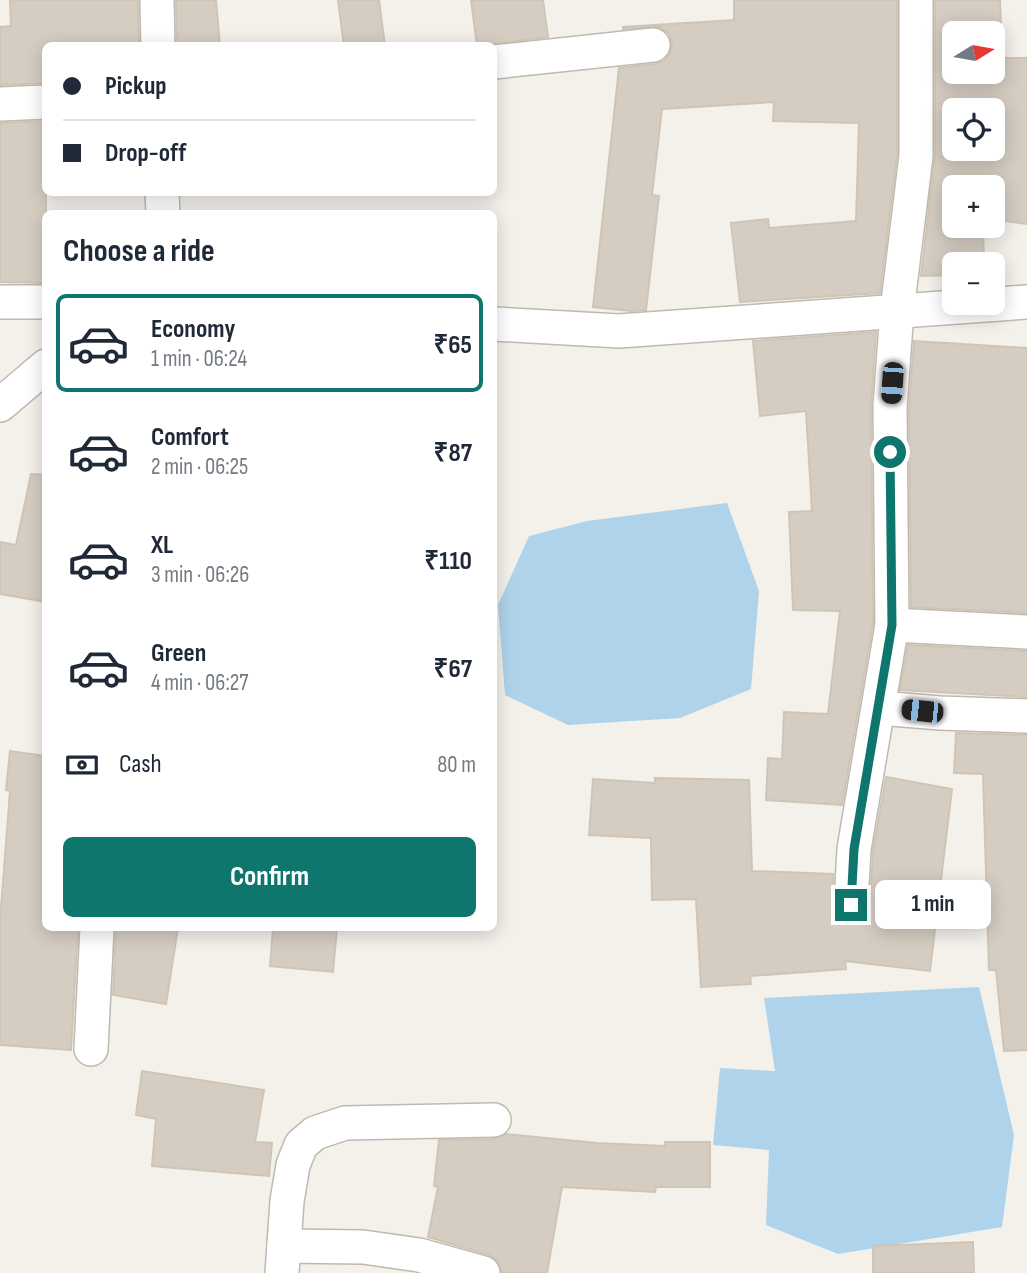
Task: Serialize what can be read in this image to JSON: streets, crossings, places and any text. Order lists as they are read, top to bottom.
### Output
{
  "north": "right",
  "page": {
    "map_buttons": ["+", "−"],
    "banner": ["Pickup", "Drop-off"],
    "heading": "Choose a ride",
    "list": [
      {
        "name": "Economy",
        "note": "1 min · 06:24",
        "value": "₹65"
      },
      {
        "name": "Comfort",
        "note": "2 min · 06:25",
        "value": "₹87"
      },
      {
        "name": "XL",
        "note": "3 min · 06:26",
        "value": "₹110"
      },
      {
        "name": "Green",
        "note": "4 min · 06:27",
        "value": "₹67"
      }
    ],
    "pay": ["Cash", "80 m"],
    "buttons": "Confirm",
    "bubble": "1 min"
  }
}
